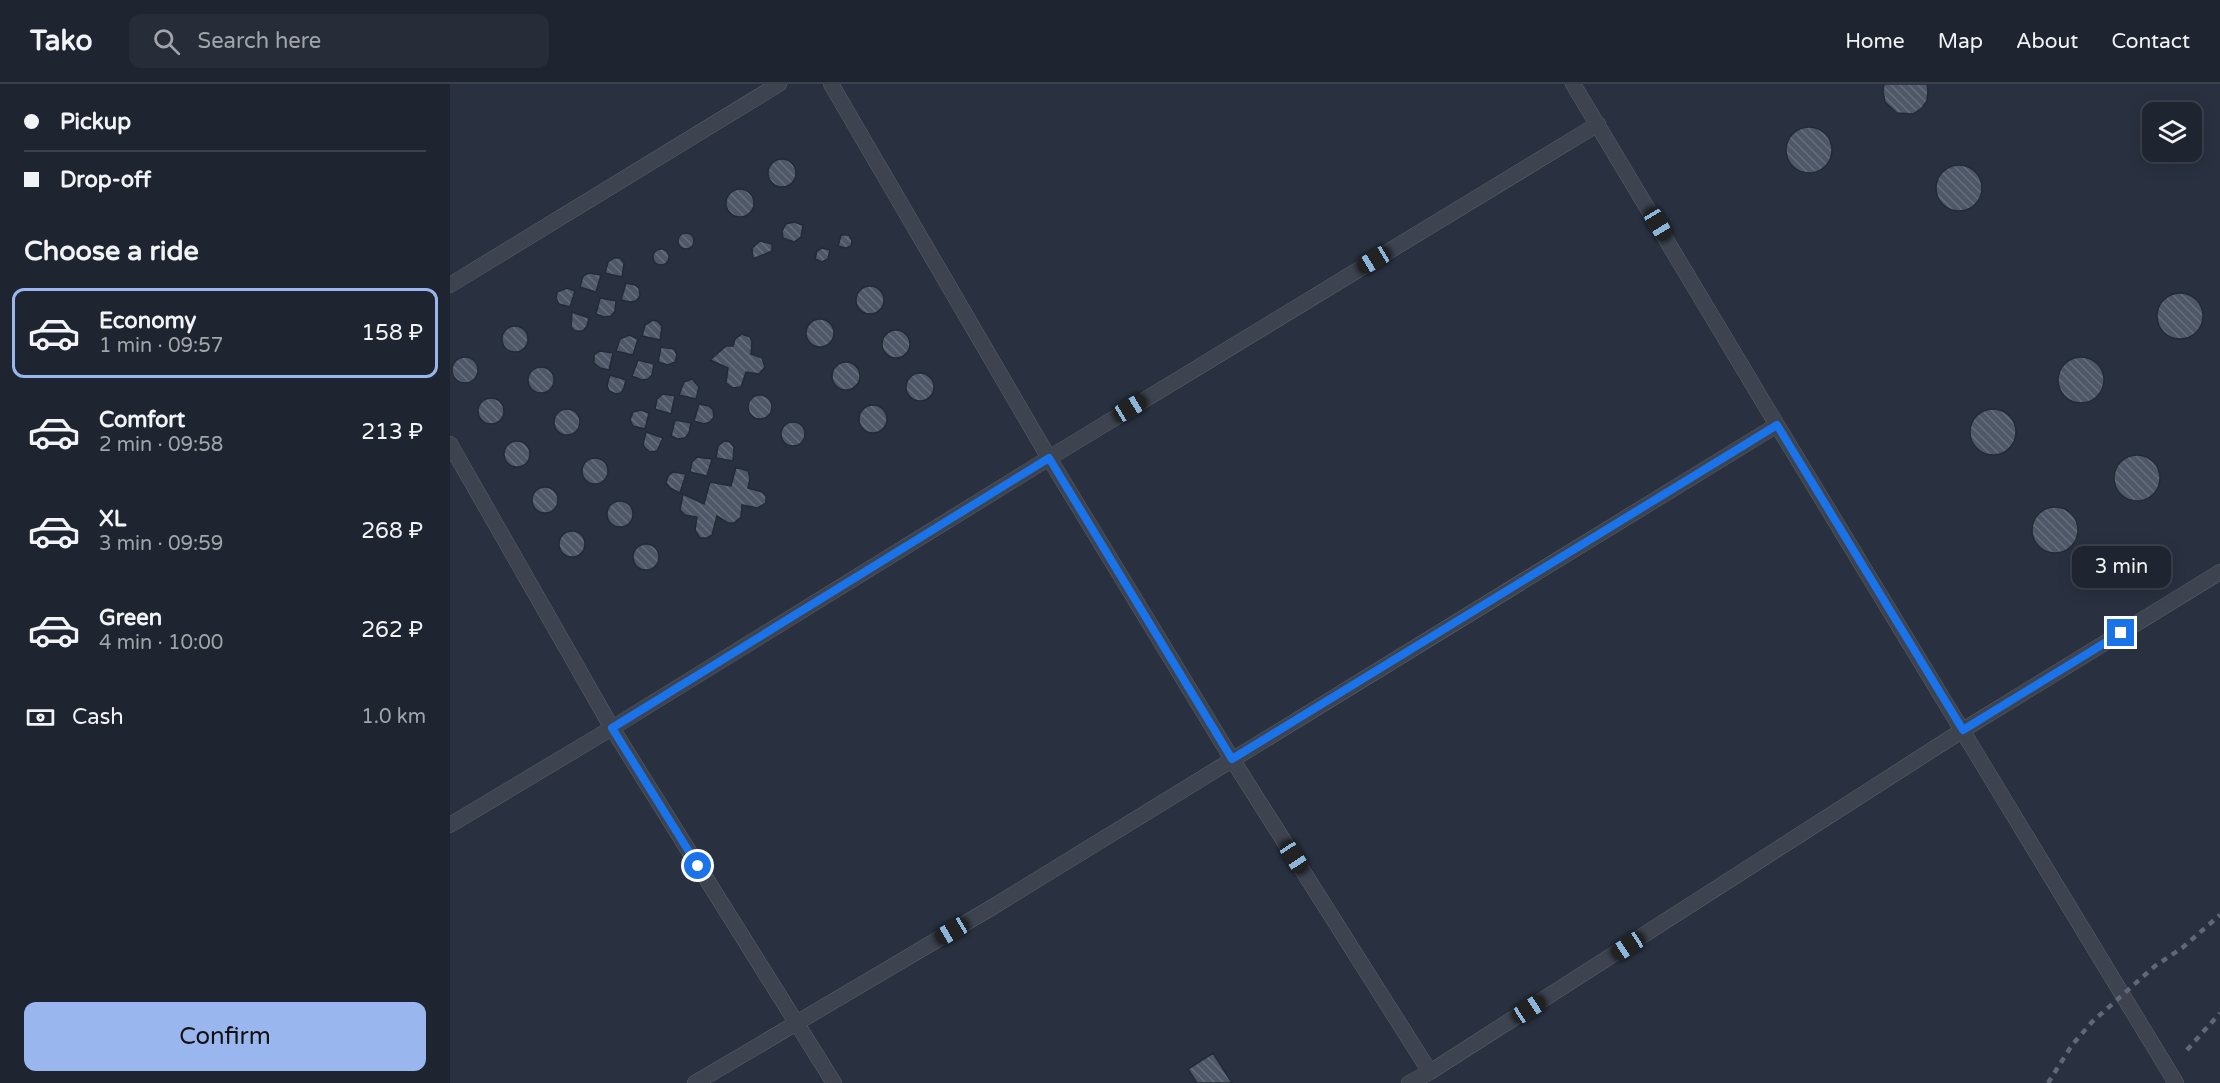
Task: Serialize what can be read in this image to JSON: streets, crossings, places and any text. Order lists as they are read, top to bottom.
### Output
{
  "page": {
    "header": "Tako",
    "search": "Search here",
    "nav": [
      "Home",
      "Map",
      "About",
      "Contact"
    ],
    "banner": ["Pickup", "Drop-off"],
    "heading": "Choose a ride",
    "list": [
      {
        "name": "Economy",
        "note": "1 min · 09:57",
        "value": "158 ₽"
      },
      {
        "name": "Comfort",
        "note": "2 min · 09:58",
        "value": "213 ₽"
      },
      {
        "name": "XL",
        "note": "3 min · 09:59",
        "value": "268 ₽"
      },
      {
        "name": "Green",
        "note": "4 min · 10:00",
        "value": "262 ₽"
      }
    ],
    "bubble": "3 min",
    "pay": ["Cash", "1.0 km"],
    "buttons": "Confirm"
  }
}
